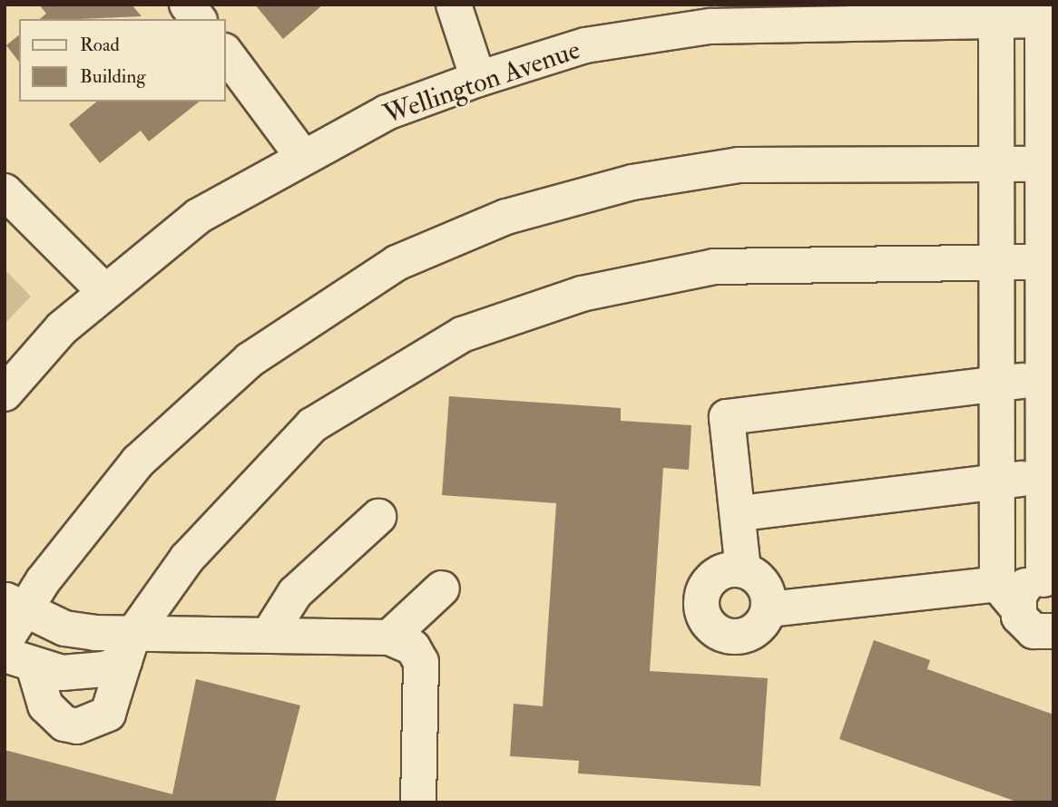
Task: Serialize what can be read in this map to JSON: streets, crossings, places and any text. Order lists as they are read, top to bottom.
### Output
{
  "streets": {
    "street": ["Wellington Avenue"]
  },
  "legend": ["Road", "Building"]
}
